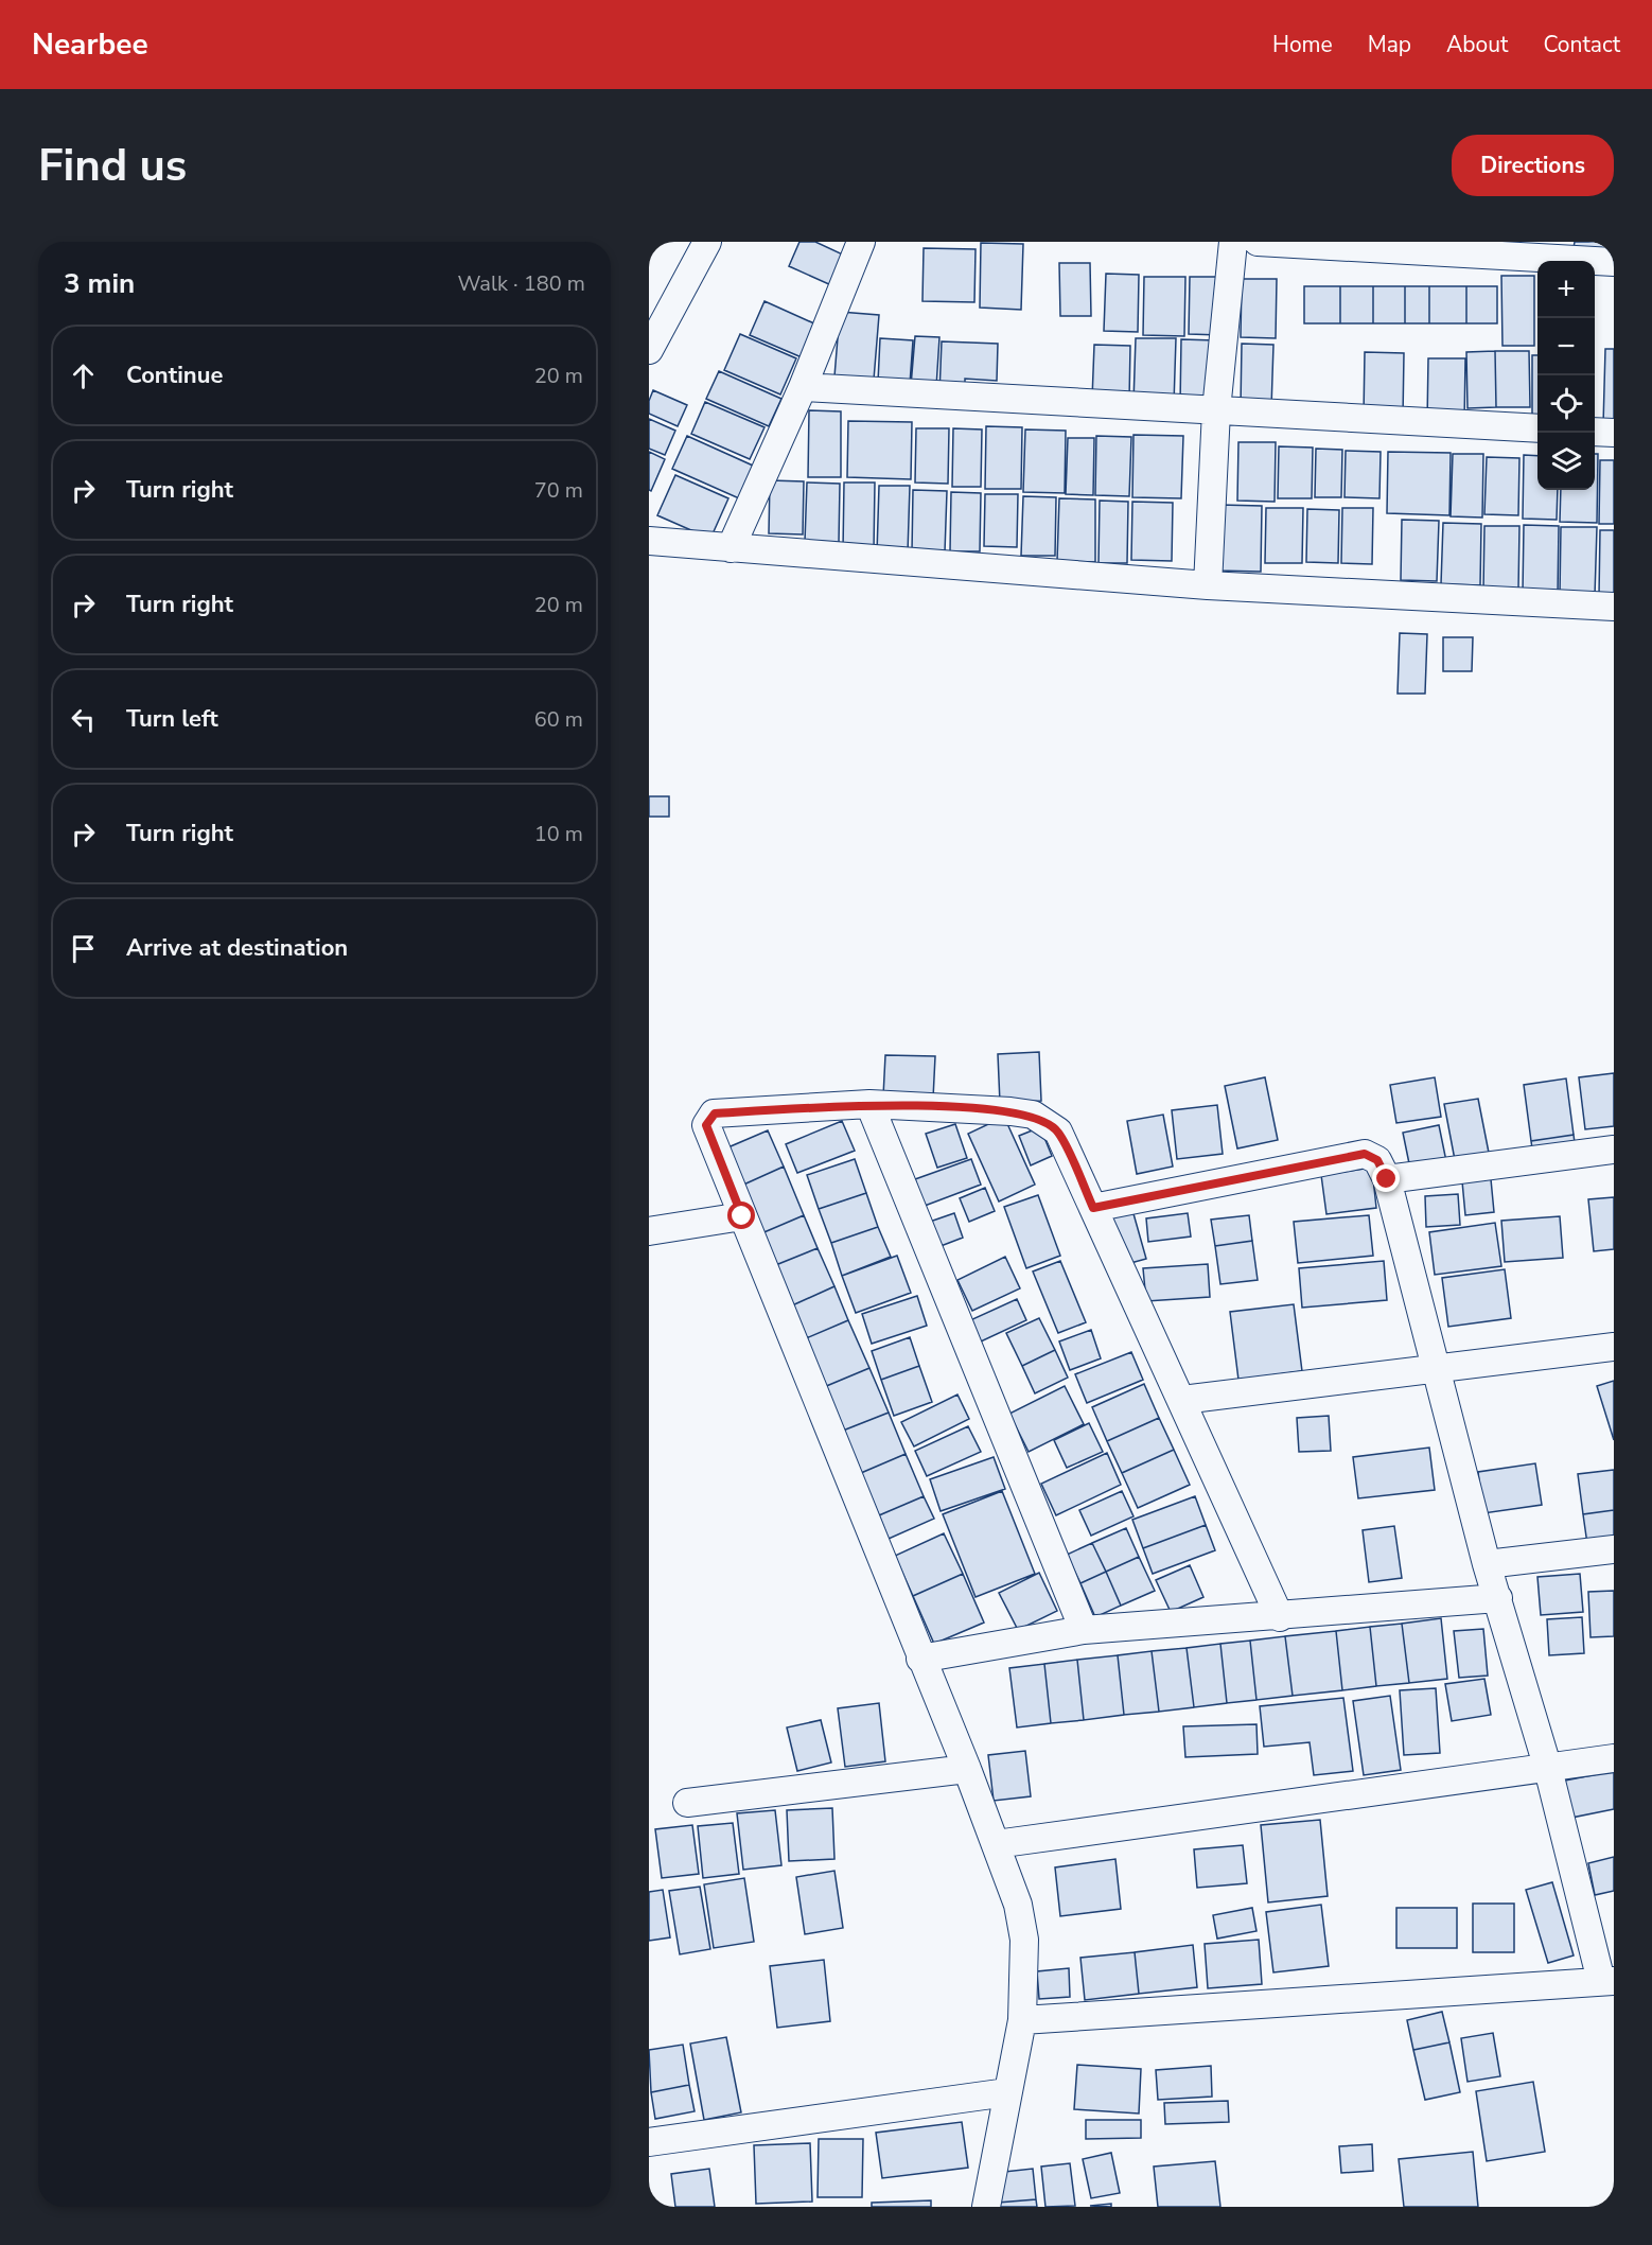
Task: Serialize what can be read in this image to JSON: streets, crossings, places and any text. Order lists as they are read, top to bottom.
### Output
{
  "page": {
    "header": "Nearbee",
    "nav": [
      "Home",
      "Map",
      "About",
      "Contact"
    ],
    "buttons": "Directions",
    "title": "Find us",
    "heading": ["3 min", "Walk · 180 m"],
    "map_buttons": ["+", "−"],
    "list": [
      ["Continue", "20 m"],
      ["Turn right", "70 m"],
      ["Turn right", "20 m"],
      ["Turn left", "60 m"],
      ["Turn right", "10 m"],
      "Arrive at destination"
    ]
  }
}
